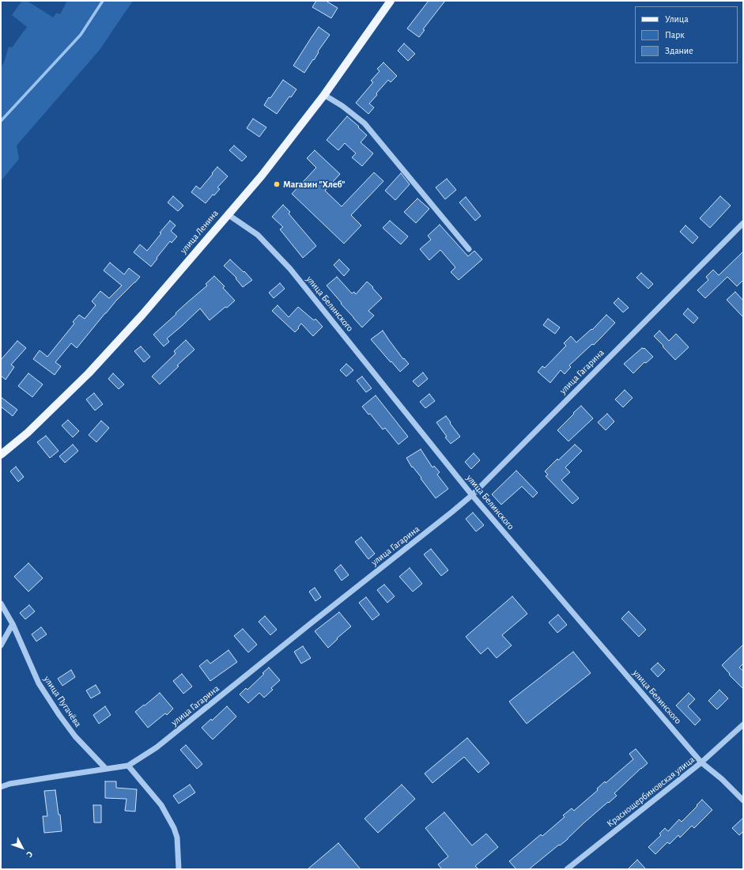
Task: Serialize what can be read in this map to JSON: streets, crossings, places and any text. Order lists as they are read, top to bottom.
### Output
{
  "streets": {
    "main road": ["улица Ленина"],
    "street": [
      "улица Белинского",
      "улица Гагарина",
      "улица Пугачёва",
      "Краснощербиновская улица"
    ]
  },
  "crossings": [
    ["улица Ленина", "улица Белинского"],
    ["улица Белинского", "улица Гагарина"],
    ["улица Белинского", "Краснощербиновская улица"],
    ["улица Гагарина", "улица Пугачёва"]
  ],
  "places": ["Магазин \"Хлеб\""],
  "legend": ["Улица", "Парк", "Здание"],
  "north": "bottom right"
}
